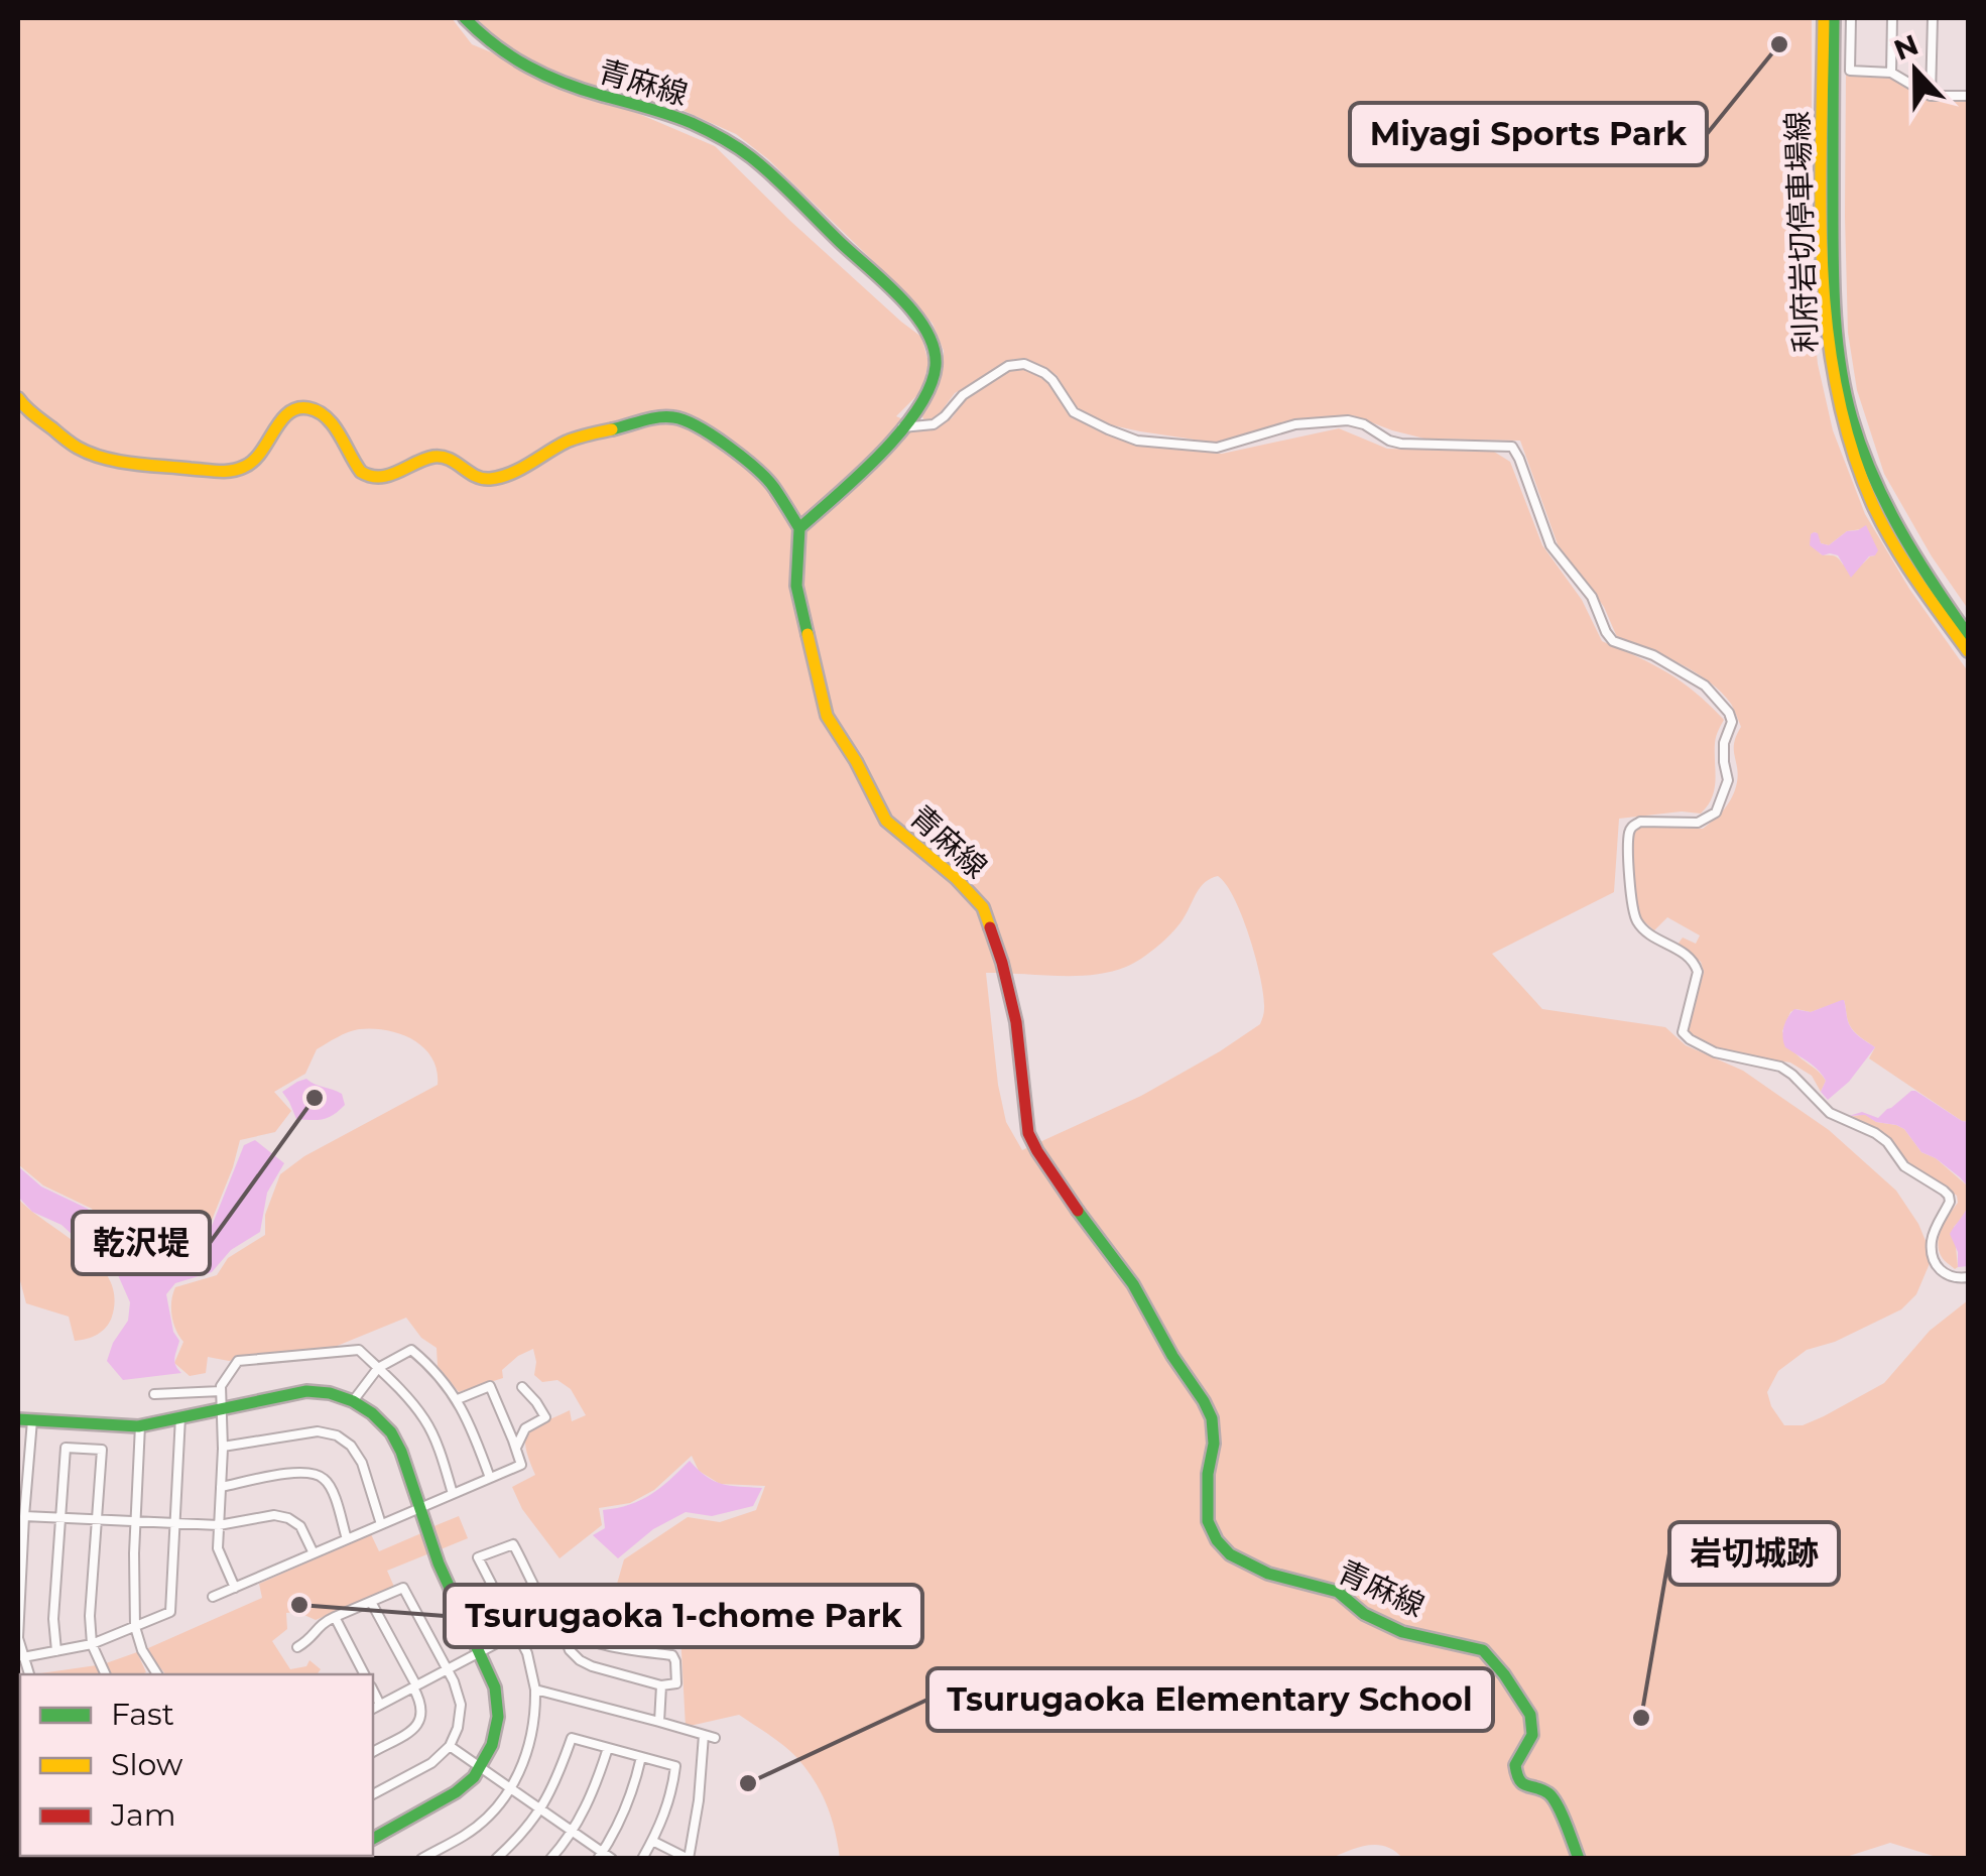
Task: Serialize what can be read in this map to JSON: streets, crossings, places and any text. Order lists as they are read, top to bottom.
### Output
{
  "streets": {
    "street": ["青麻線", "利府岩切停車場線"]
  },
  "places": [
    "Miyagi Sports Park",
    "乾沢堤",
    "Tsurugaoka 1-chome Park",
    "岩切城跡",
    "Tsurugaoka Elementary School"
  ],
  "legend": ["Fast", "Slow", "Jam"],
  "north": "top"
}
